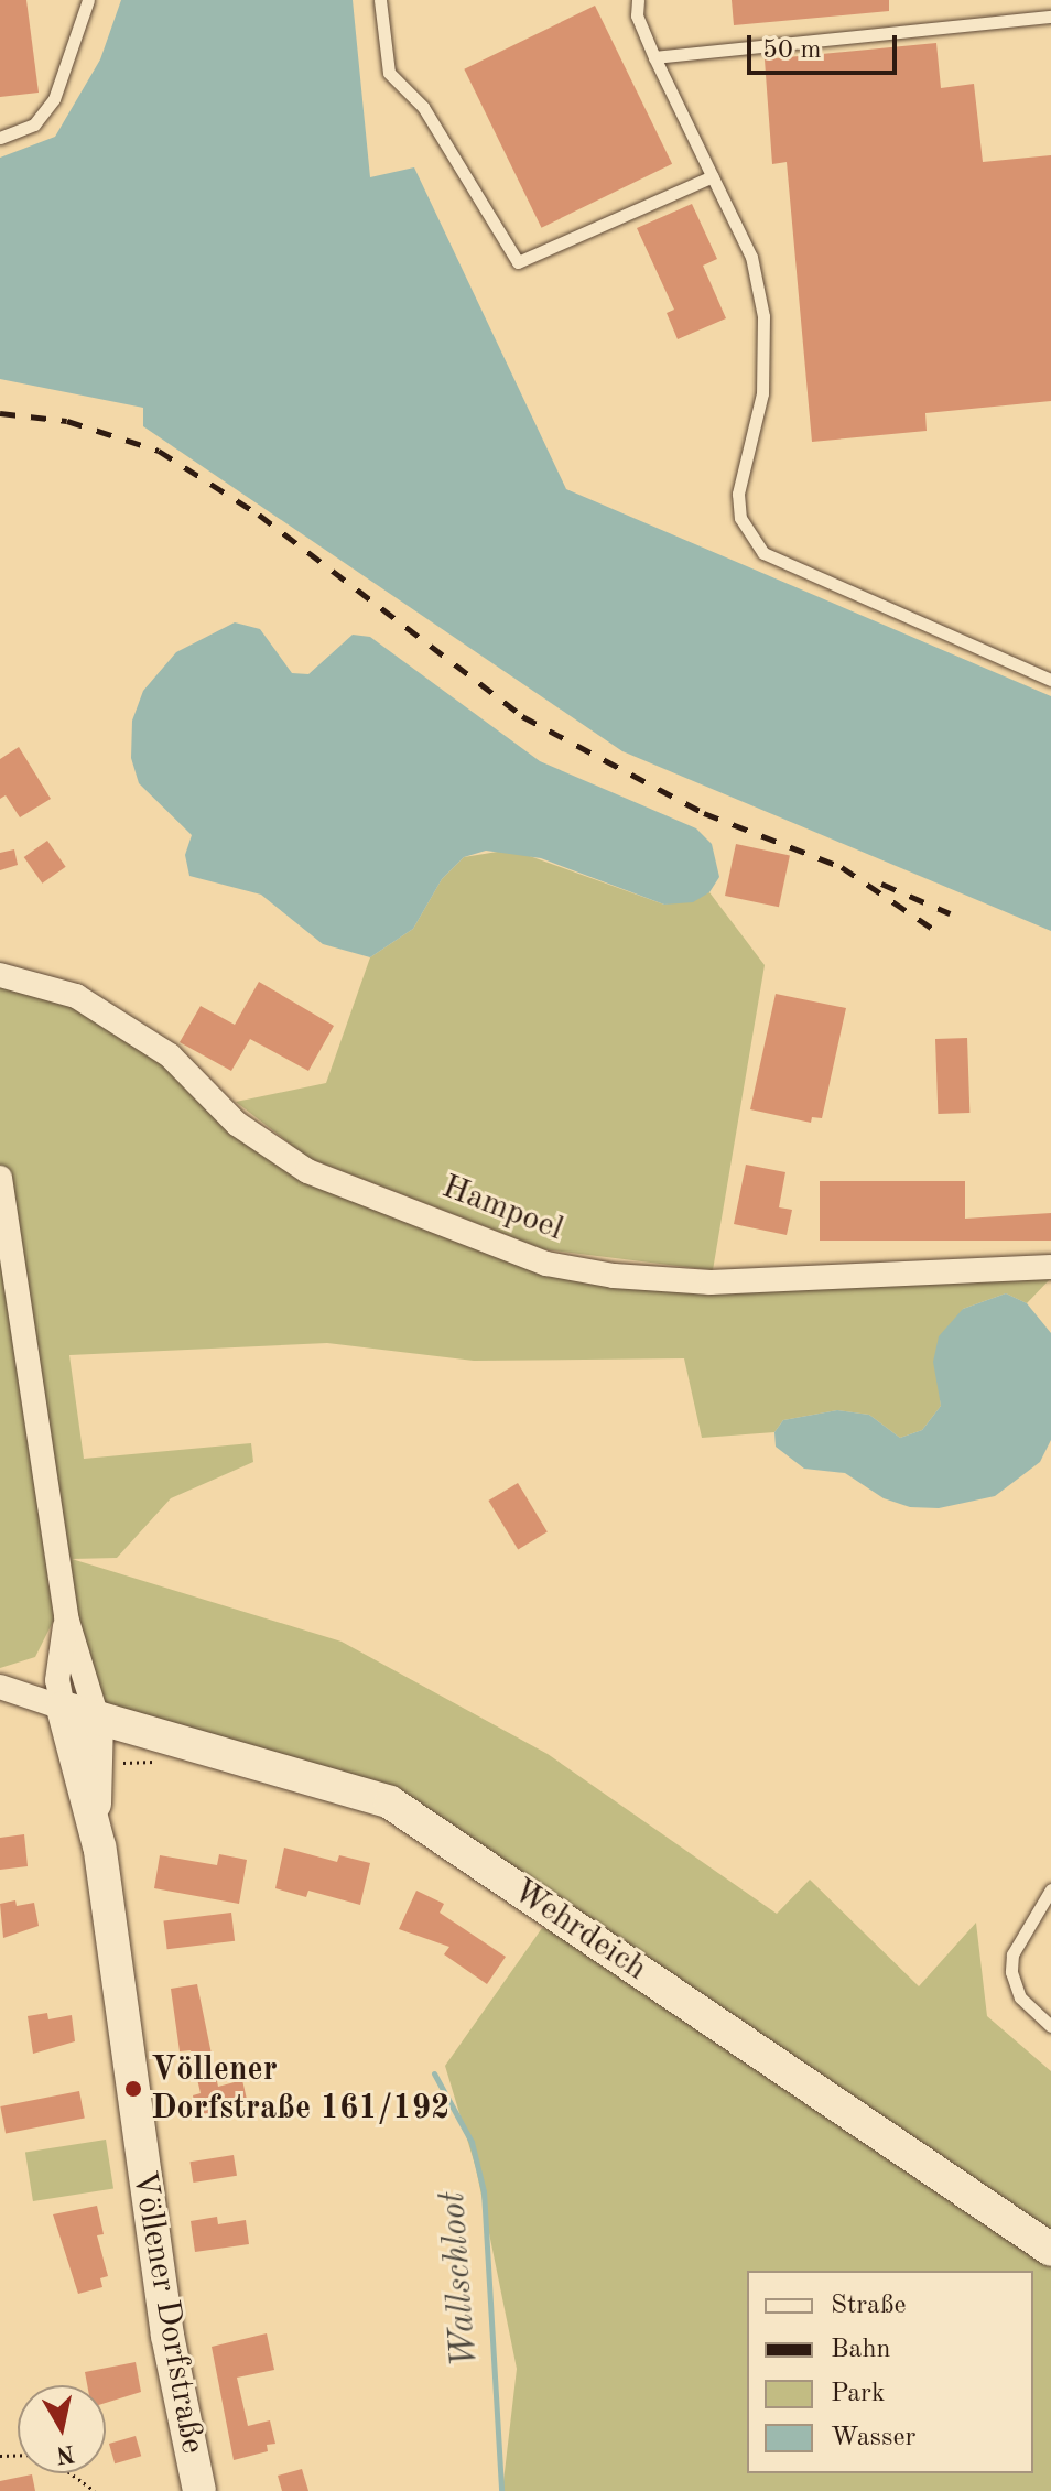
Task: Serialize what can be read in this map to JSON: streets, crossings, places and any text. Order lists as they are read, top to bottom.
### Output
{
  "streets": {
    "street": ["Hampoel", "Wehrdeich", "Völlener Dorfstraße"]
  },
  "crossings": [
    ["Wehrdeich", "Völlener Dorfstraße"]
  ],
  "water": ["Wallschloot"],
  "places": ["Völlener Dorfstraße 161/192"],
  "legend": [
    "Straße",
    "Bahn",
    "Park",
    "Wasser"
  ],
  "scale_bar": "50 m",
  "north": "bottom"
}
